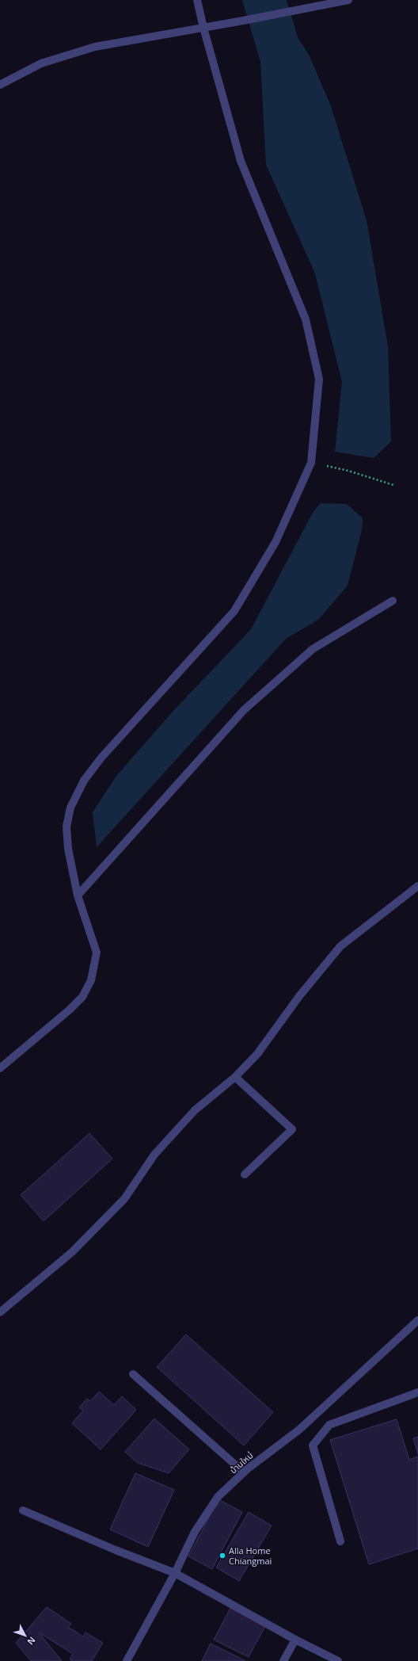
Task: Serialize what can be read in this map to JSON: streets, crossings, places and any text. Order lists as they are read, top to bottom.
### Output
{
  "streets": {
    "street": ["บ้านใหม่"]
  },
  "places": ["Alla Home Chiangmai"],
  "north": "bottom right"
}
